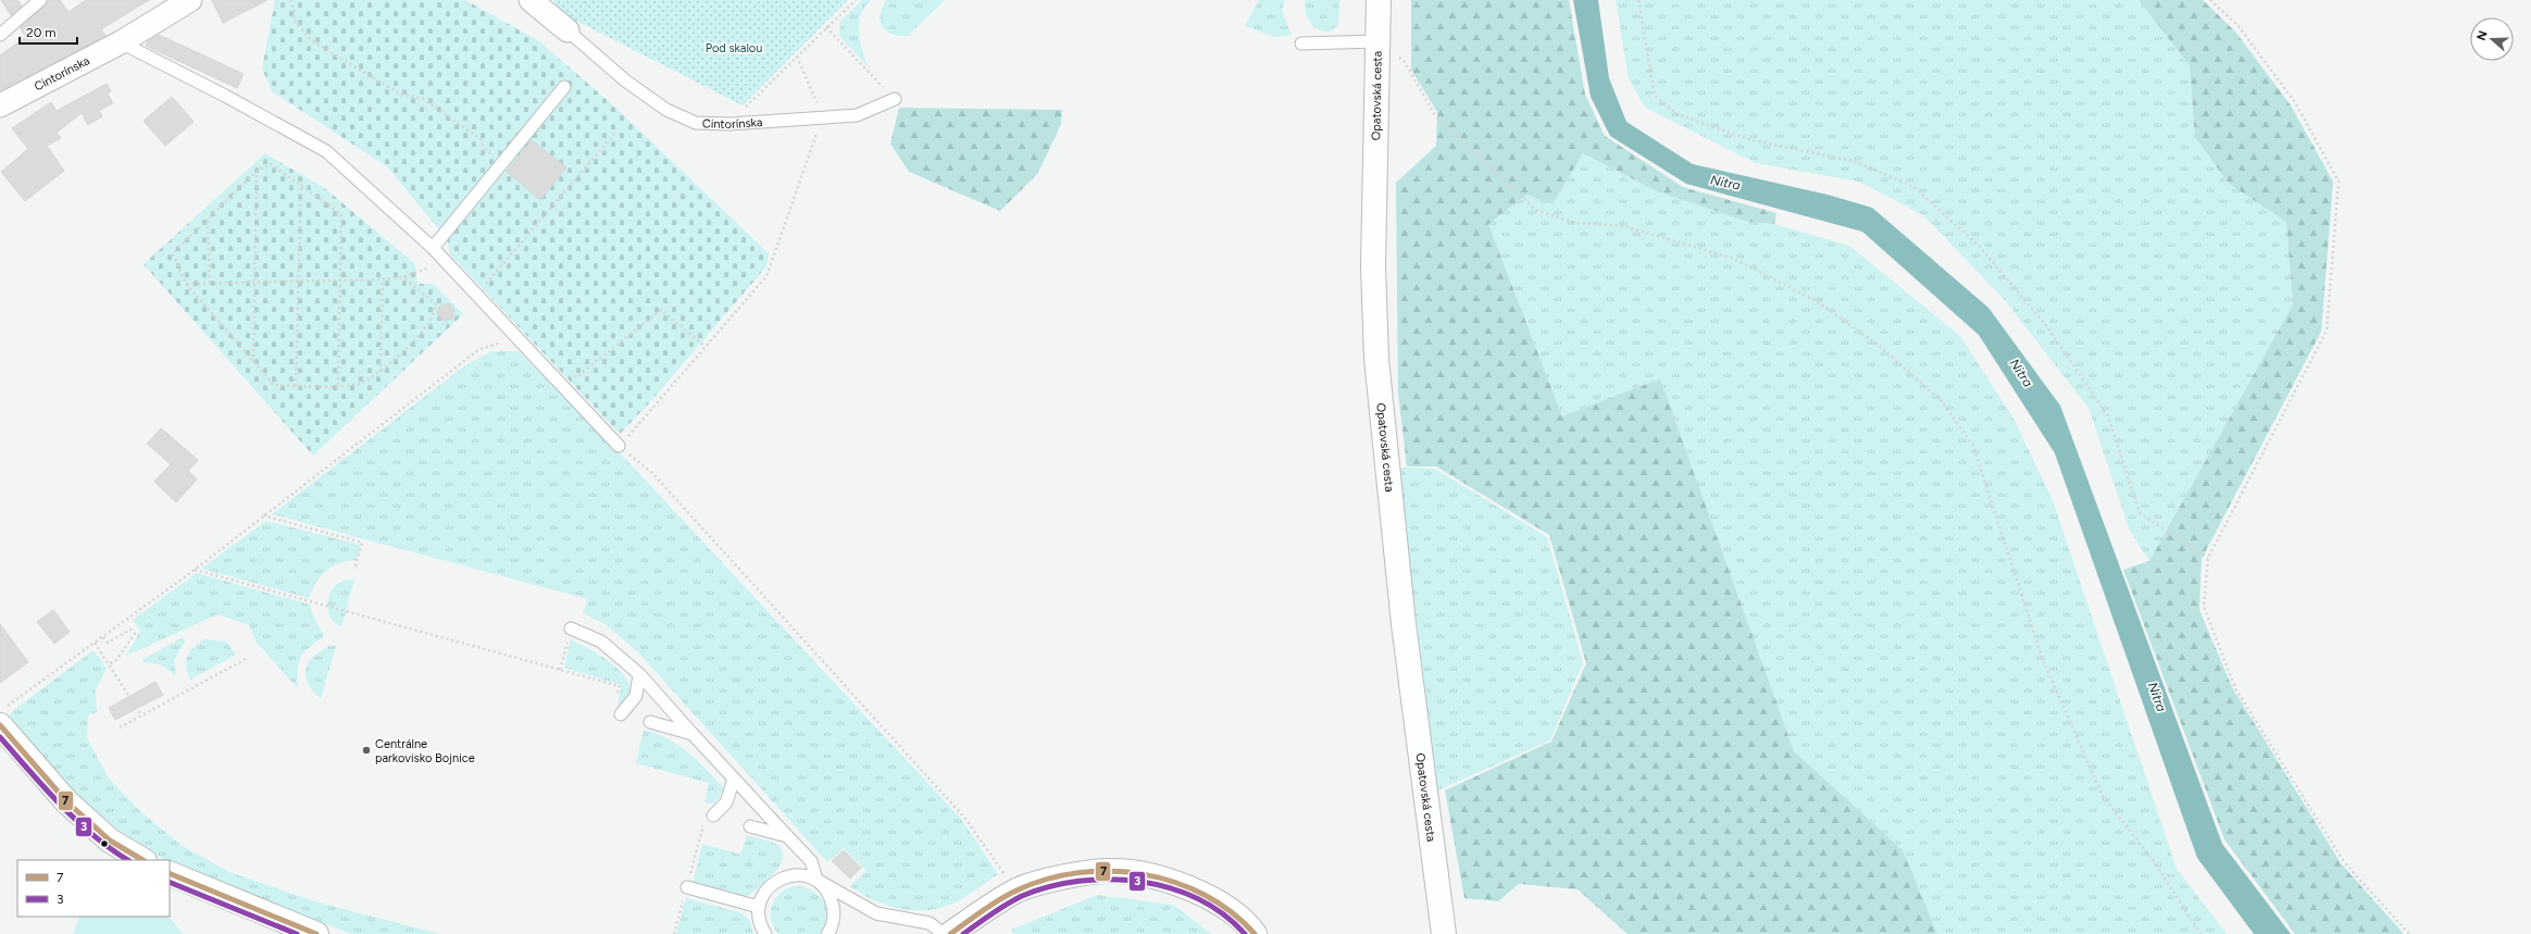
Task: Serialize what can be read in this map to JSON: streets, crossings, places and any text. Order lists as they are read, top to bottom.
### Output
{
  "streets": {
    "street": ["Cintorínska", "Opatovská cesta"]
  },
  "water": ["Nitra"],
  "parks": ["Pod skalou"],
  "places": ["Centrálne parkovisko Bojnice"],
  "lines": ["transit line 7", "transit line 3"],
  "legend": ["7", "3"],
  "scale_bar": "20 m",
  "north": "left"
}
